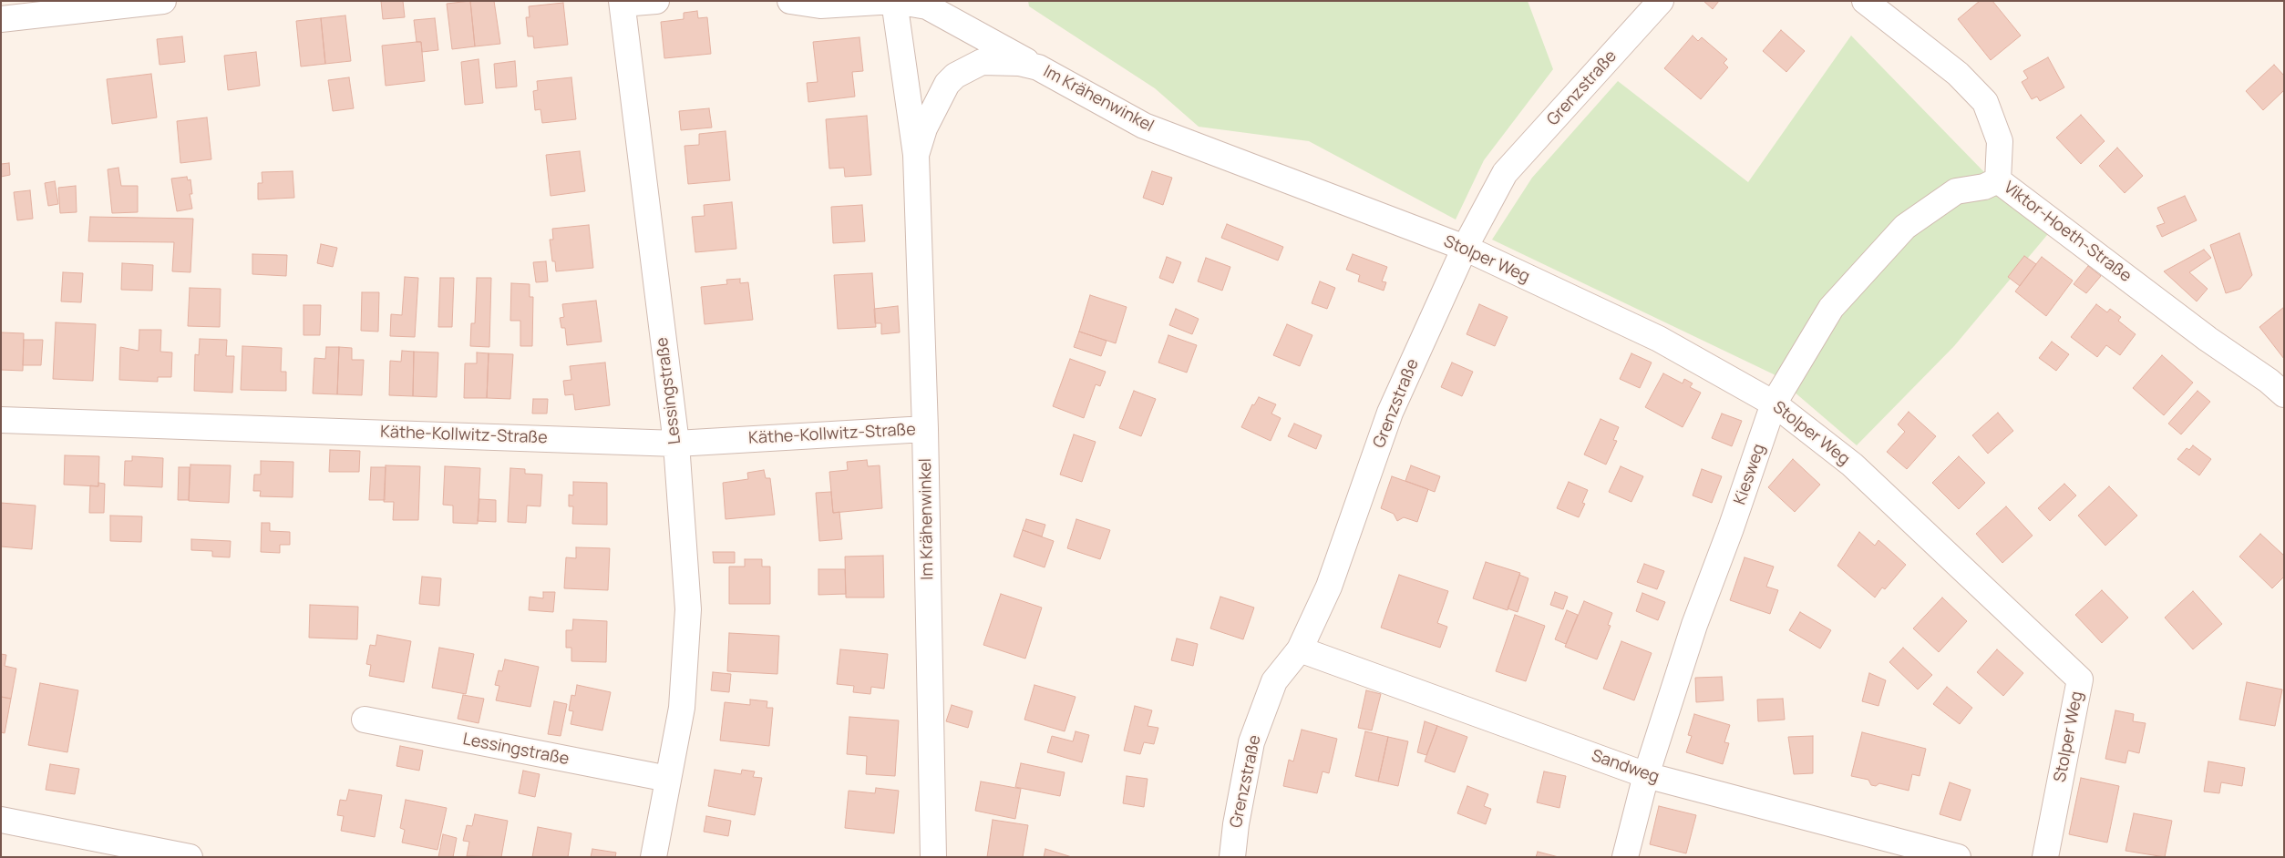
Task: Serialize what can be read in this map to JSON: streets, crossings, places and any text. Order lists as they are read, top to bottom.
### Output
{
  "streets": {
    "street": [
      "Grenzstraße",
      "Im Krähenwinkel",
      "Viktor-Hoeth-Straße",
      "Stolper Weg",
      "Lessingstraße",
      "Käthe-Kollwitz-Straße",
      "Kiesweg",
      "Sandweg"
    ]
  },
  "crossings": [
    ["Grenzstraße", "Stolper Weg"],
    ["Grenzstraße", "Sandweg"],
    ["Im Krähenwinkel", "Stolper Weg"],
    ["Im Krähenwinkel", "Käthe-Kollwitz-Straße"],
    ["Viktor-Hoeth-Straße", "Kiesweg"],
    ["Stolper Weg", "Kiesweg"],
    ["Lessingstraße", "Käthe-Kollwitz-Straße"],
    ["Kiesweg", "Sandweg"]
  ]
}
